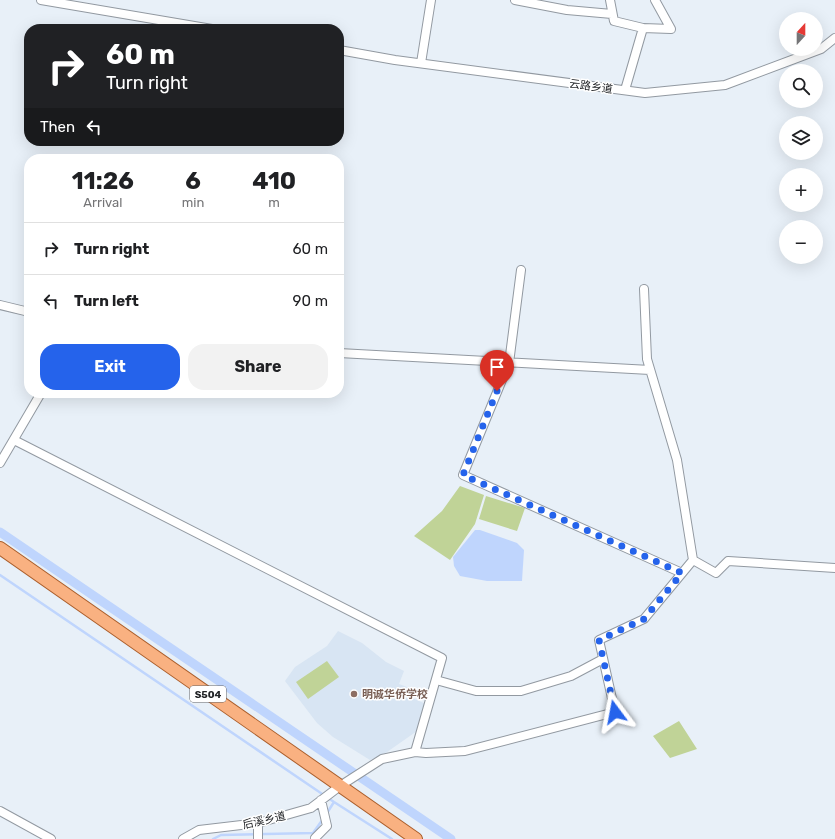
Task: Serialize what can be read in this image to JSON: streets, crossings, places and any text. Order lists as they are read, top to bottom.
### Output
{
  "streets": {
    "main road": ["S504"],
    "street": ["云路乡道", "后溪乡道"]
  },
  "crossings": [
    ["S504", "后溪乡道"]
  ],
  "places": ["明诚华侨学校"],
  "north": "top",
  "page": {
    "map_buttons": ["+", "−"],
    "turn": ["60 m", "Turn right"],
    "then": "Then",
    "eta": [
      "11:26",
      "Arrival",
      "6",
      "min",
      "410",
      "m"
    ],
    "list": [
      {
        "name": "Turn right",
        "value": "60 m"
      },
      {
        "name": "Turn left",
        "value": "90 m"
      }
    ],
    "buttons": ["Exit", "Share"]
  }
}
